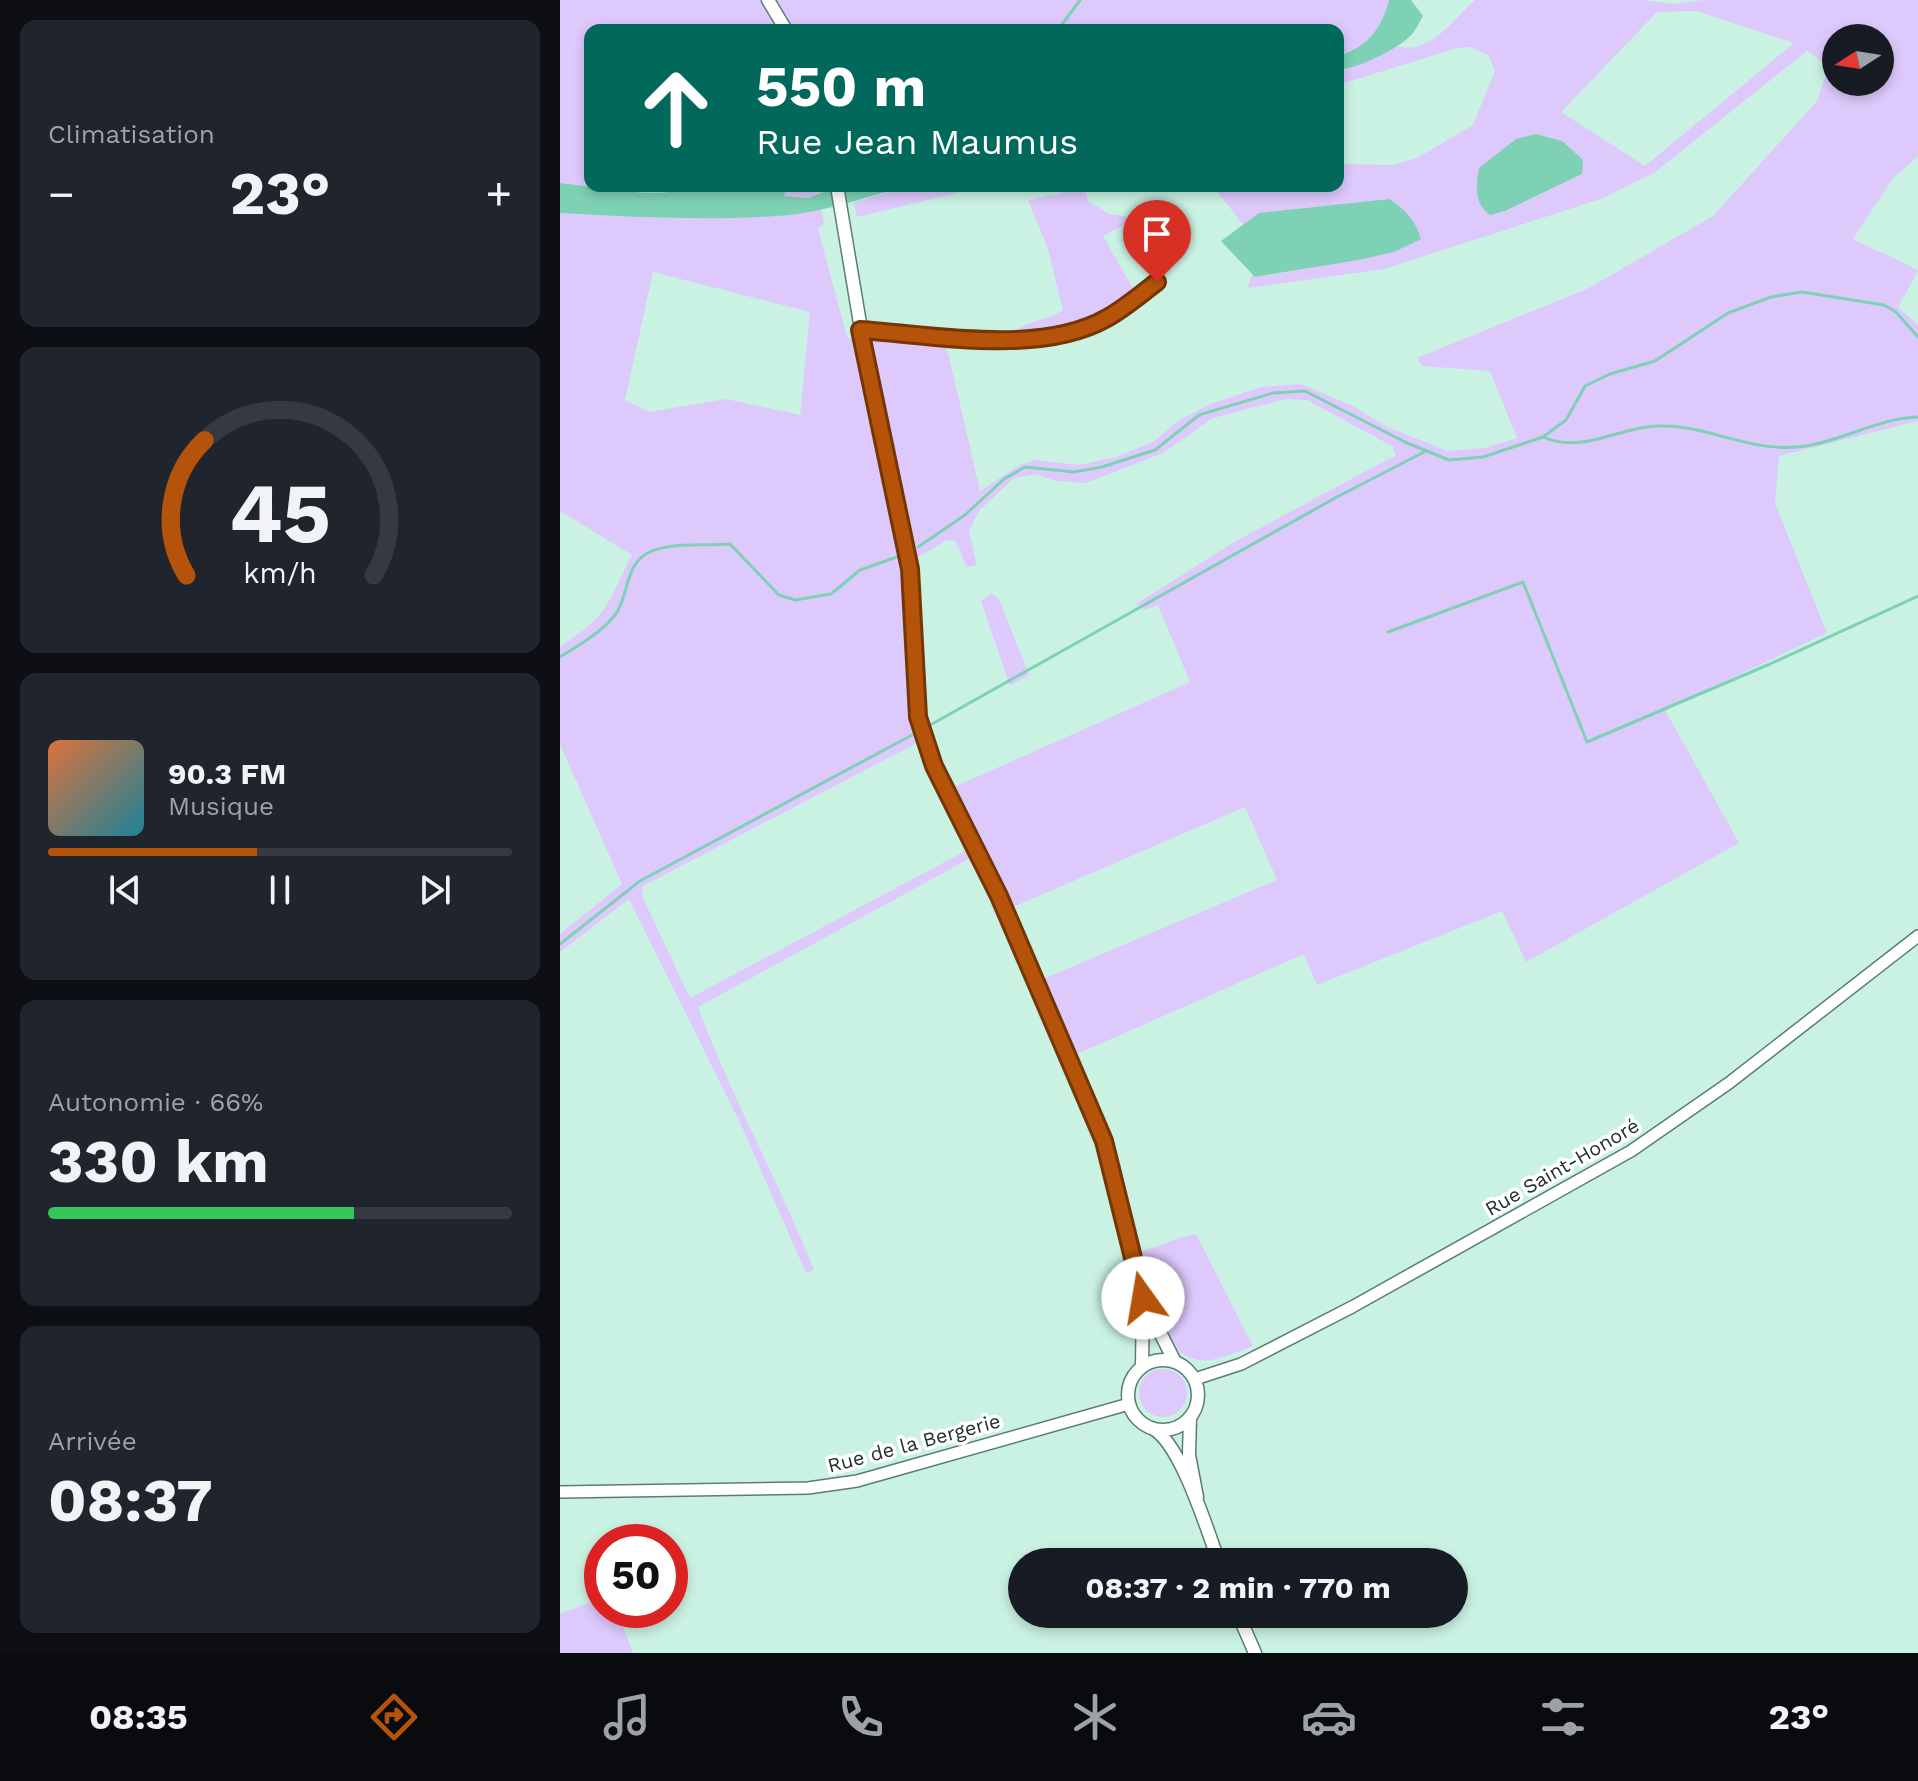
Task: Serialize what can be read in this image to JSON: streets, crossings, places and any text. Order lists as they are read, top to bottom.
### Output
{
  "streets": {
    "street": ["Rue Saint-Honoré", "Rue de la Bergerie"]
  },
  "crossings": [
    ["Rue Saint-Honoré", "Rue de la Bergerie"]
  ],
  "north": "left",
  "page": {
    "tile": [
      "Climatisation",
      ["Autonomie · 66%", "330 km"],
      ["Arrivée", "08:37"]
    ],
    "turn": ["550 m", "Rue Jean Maumus"],
    "heat": ["−", "23°", "+"],
    "song": ["90.3 FM", "Musique"],
    "limit": "50",
    "trip": "08:37 · 2 min · 770 m",
    "tabs": ["08:35", "23°"],
    "gauge": ["45", "km/h"]
  }
}
